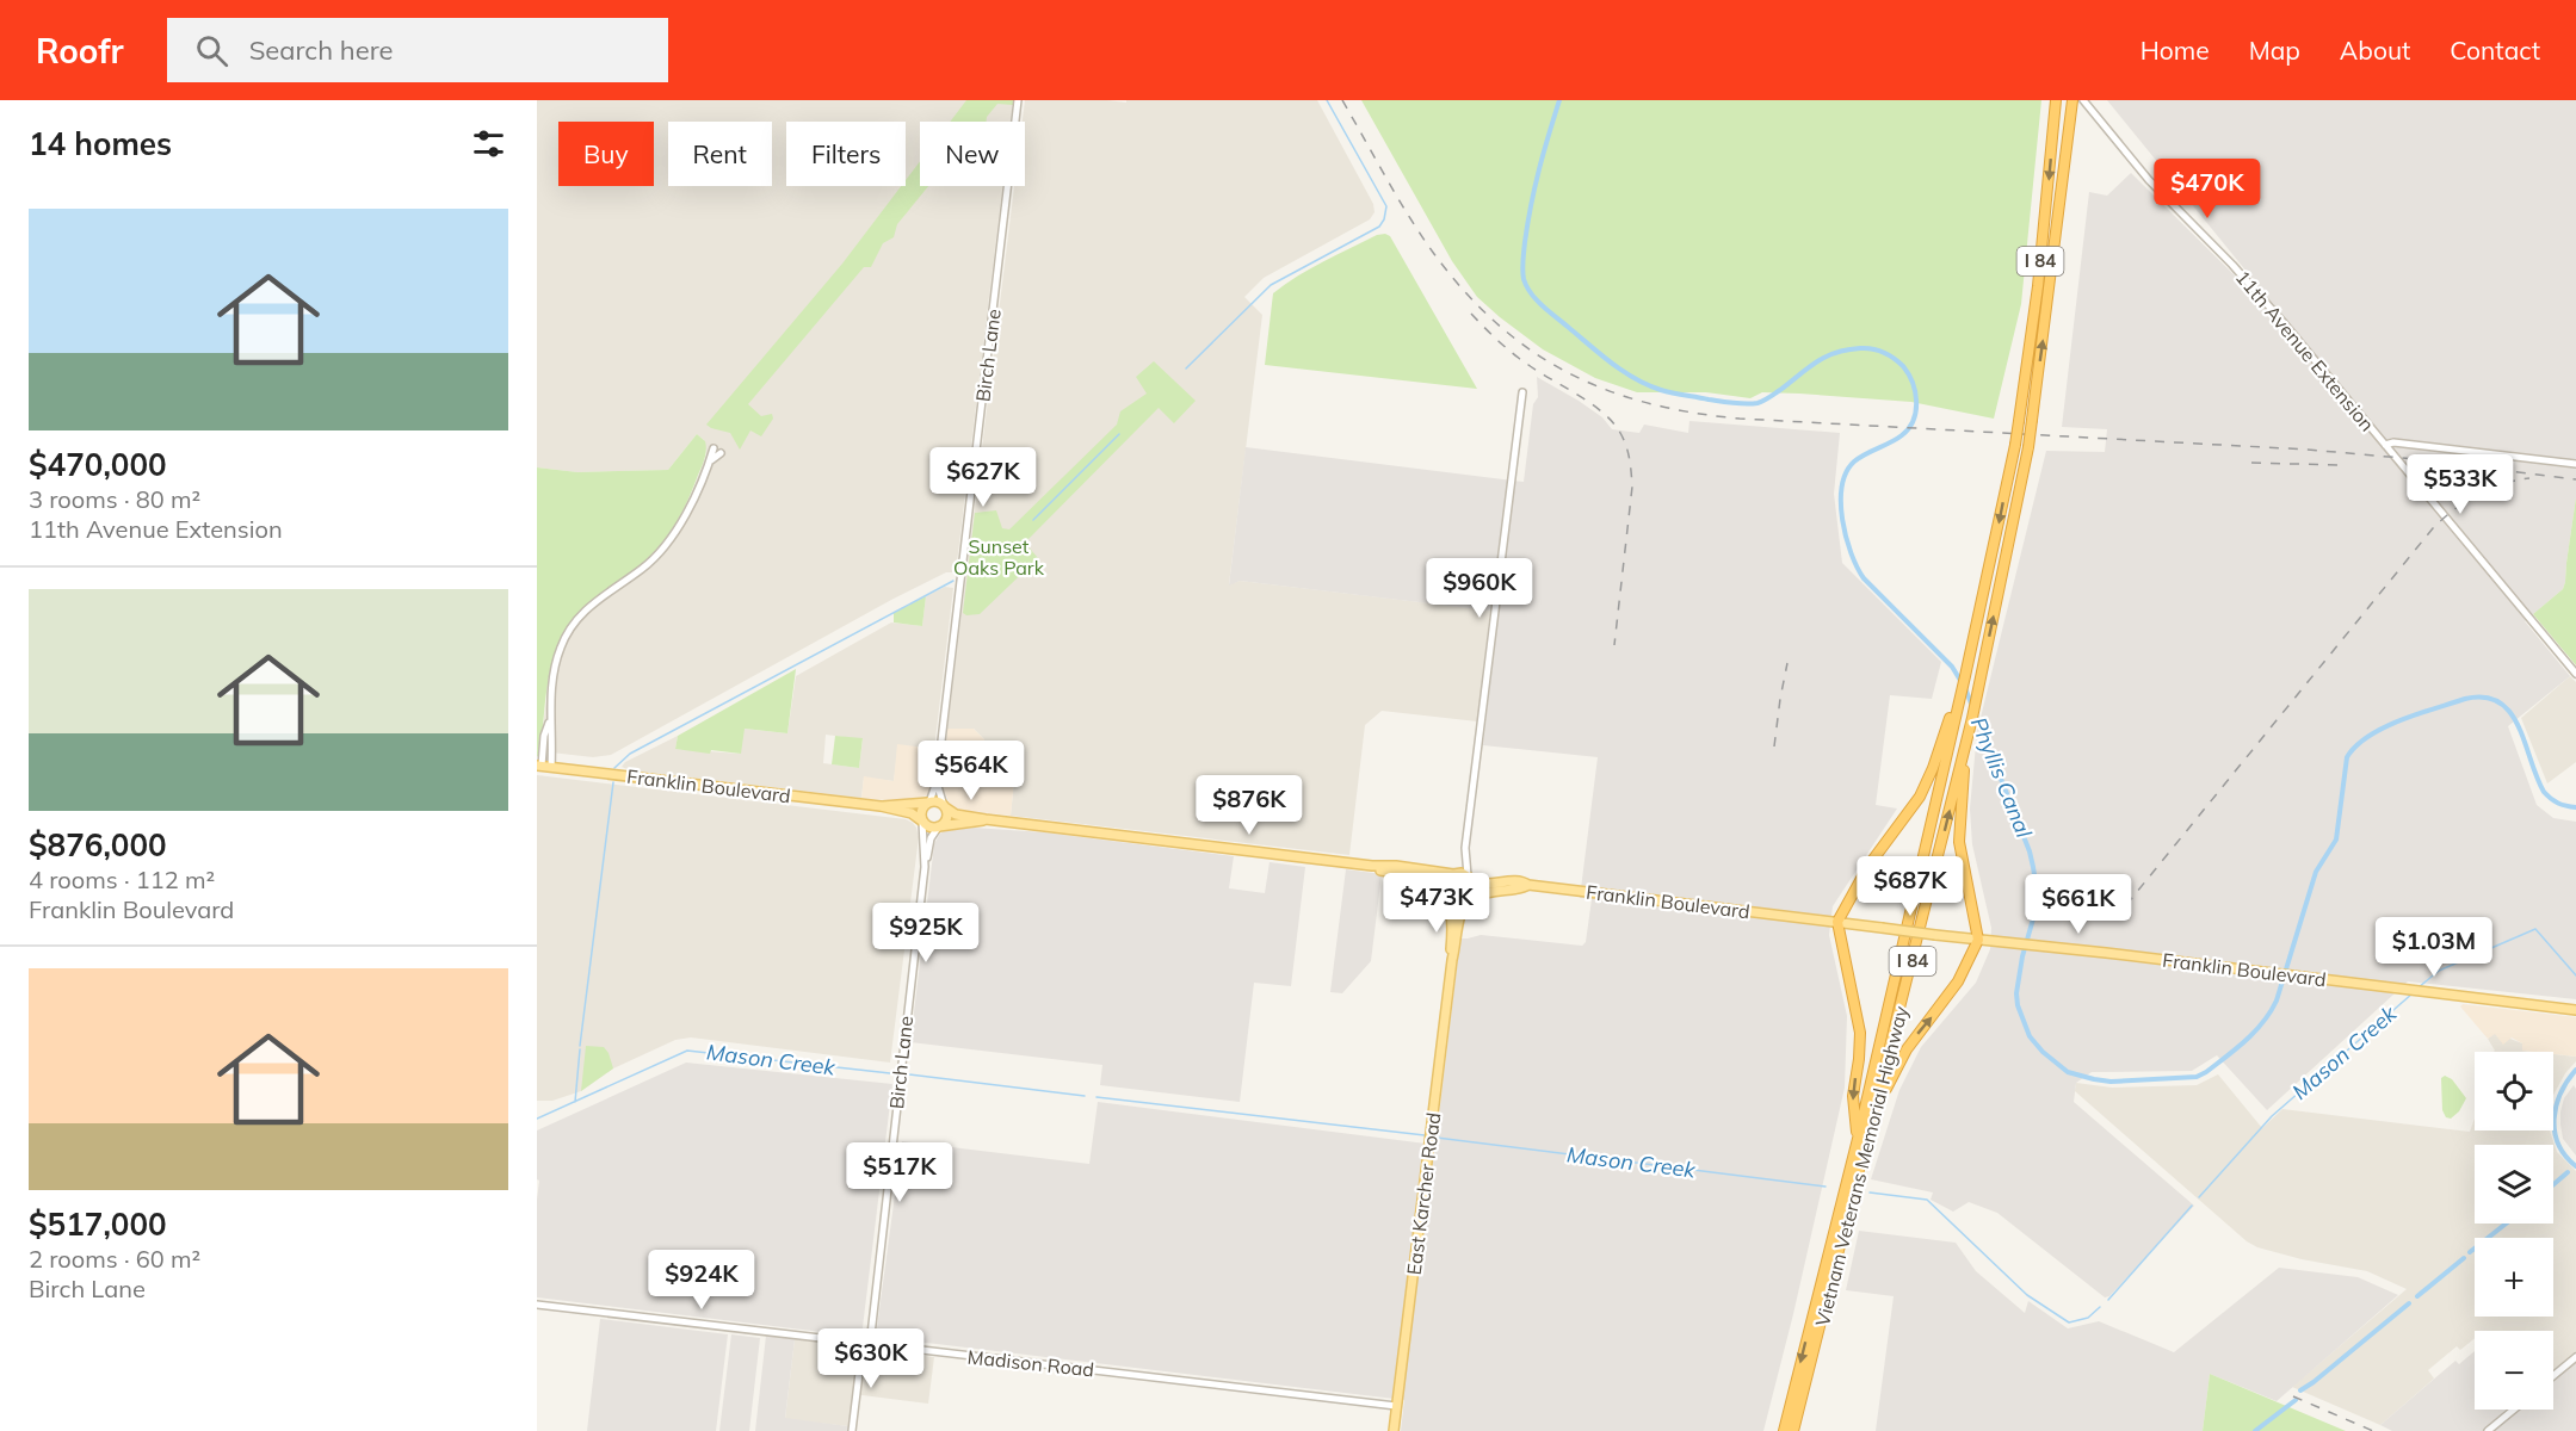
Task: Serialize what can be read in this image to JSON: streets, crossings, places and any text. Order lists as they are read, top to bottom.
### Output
{
  "streets": {
    "highway": ["I 84", "Vietnam Veterans Memorial Highway"],
    "main road": ["Franklin Boulevard", "East Karcher Road"],
    "street": ["11th Avenue Extension", "Birch Lane", "Madison Road"]
  },
  "crossings": [
    ["I 84", "Vietnam Veterans Memorial Highway"],
    ["Birch Lane", "Franklin Boulevard"],
    ["Birch Lane", "Madison Road"],
    ["East Karcher Road", "Madison Road"]
  ],
  "water": ["Phyllis Canal", "Mason Creek"],
  "parks": ["Sunset Oaks Park"],
  "page": {
    "header": "Roofr",
    "search": "Search here",
    "nav": [
      "Home",
      "Map",
      "About",
      "Contact"
    ],
    "heading": "14 homes",
    "chip": [
      "Buy",
      "Rent",
      "Filters",
      "New"
    ],
    "price": [
      "$470K",
      "$627K",
      "$533K",
      "$960K",
      "$564K",
      "$876K",
      "$687K",
      "$473K",
      "$661K",
      "$925K",
      "$1.03M",
      "$517K",
      "$924K",
      "$630K"
    ],
    "list": [
      {
        "name": "$470,000",
        "note": "3 rooms · 80 m² · 11th Avenue Extension"
      },
      {
        "name": "$876,000",
        "note": "4 rooms · 112 m² · Franklin Boulevard"
      },
      {
        "name": "$517,000",
        "note": "2 rooms · 60 m² · Birch Lane"
      }
    ],
    "map_buttons": ["+", "−"]
  }
}
